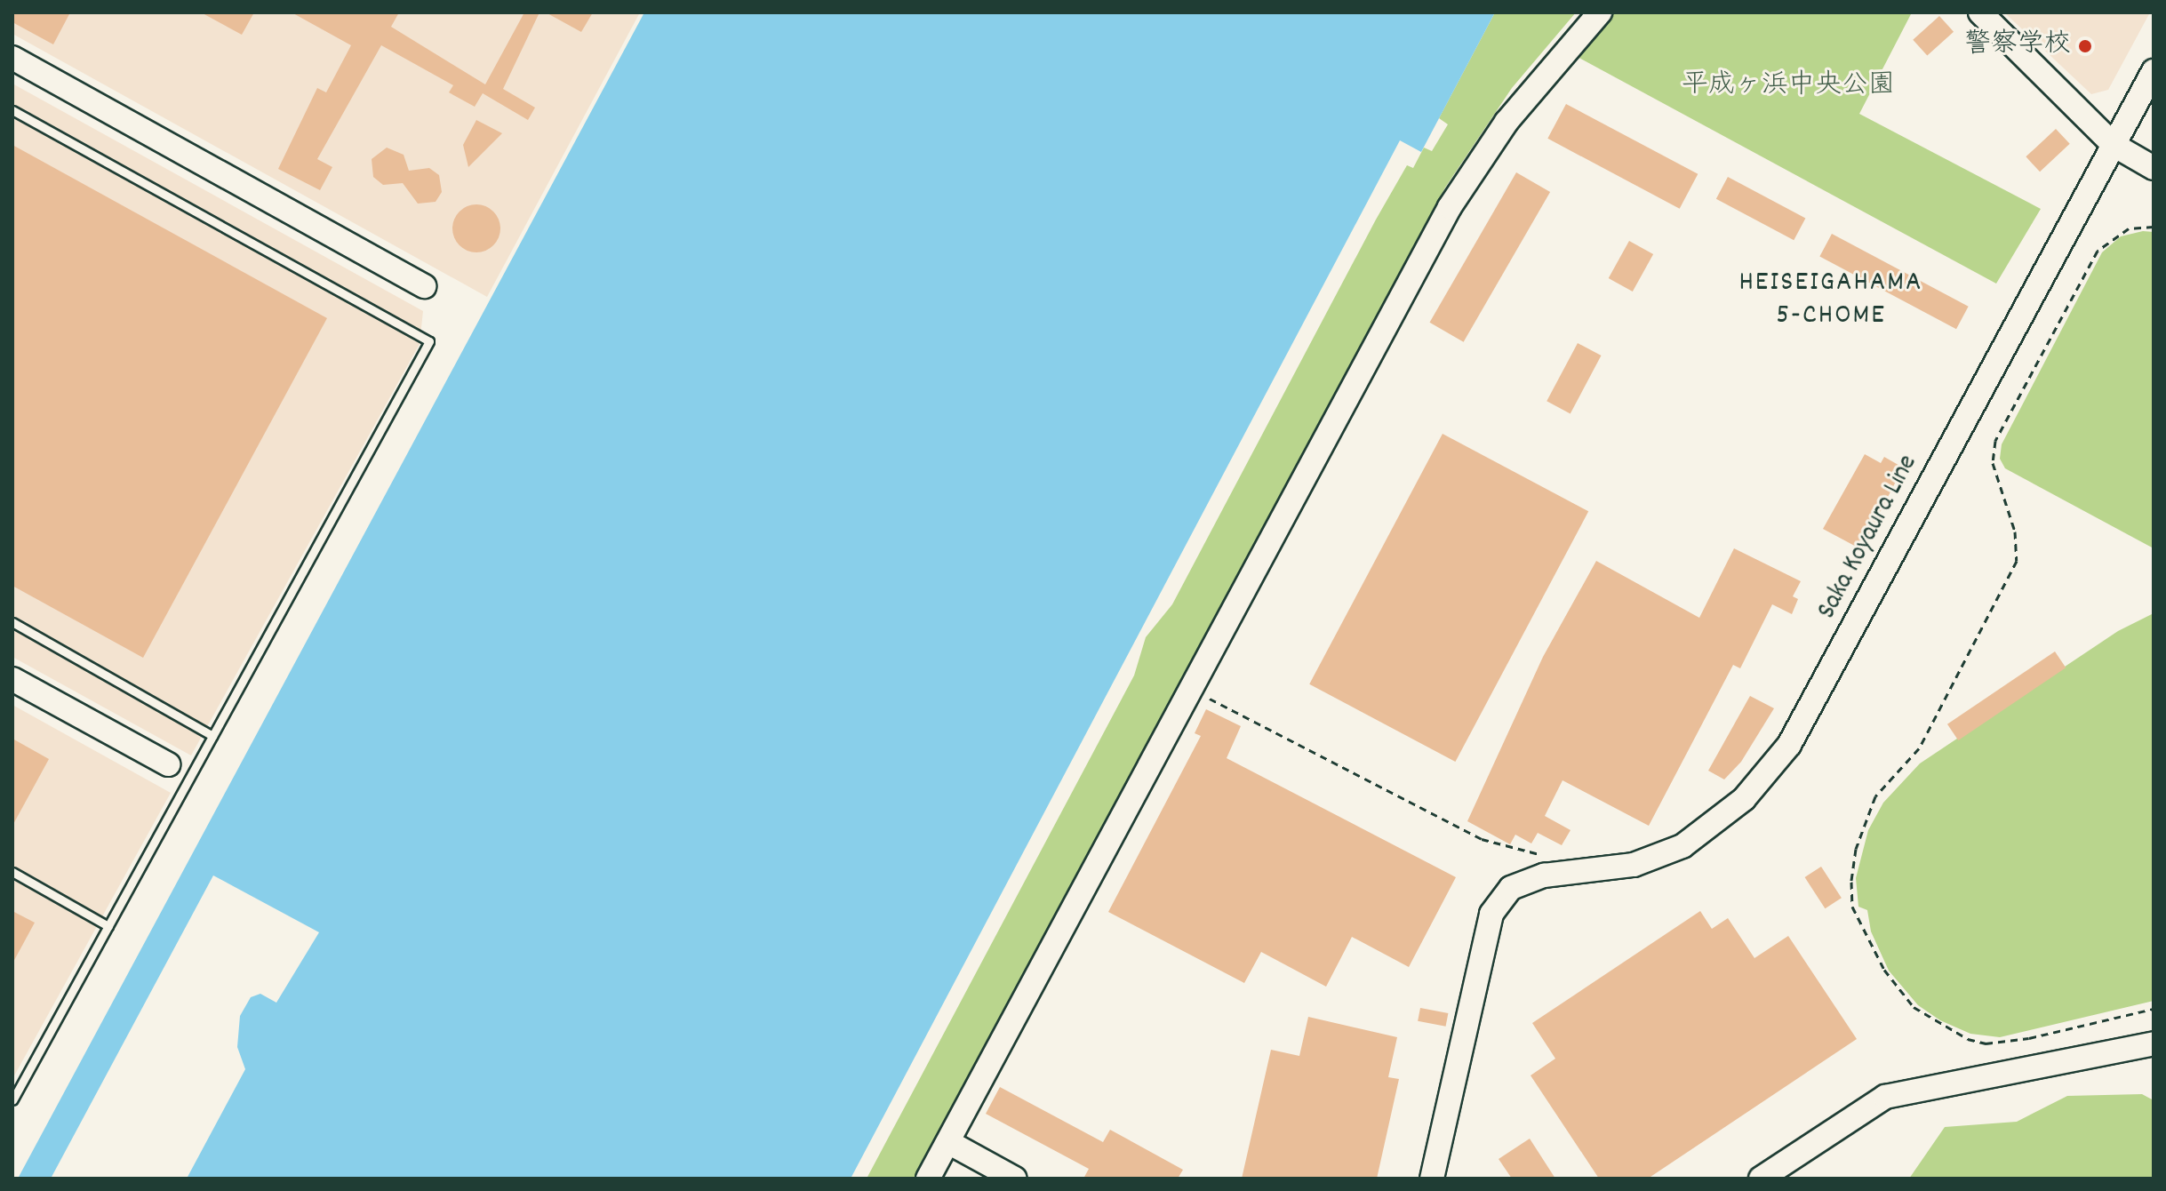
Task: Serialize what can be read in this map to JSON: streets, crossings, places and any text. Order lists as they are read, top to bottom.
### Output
{
  "streets": {
    "street": ["Saka Koyaura Line"]
  },
  "districts": ["HEISEIGAHAMA 5-CHOME"],
  "parks": ["平成ヶ浜中央公園"],
  "places": ["警察学校"]
}
